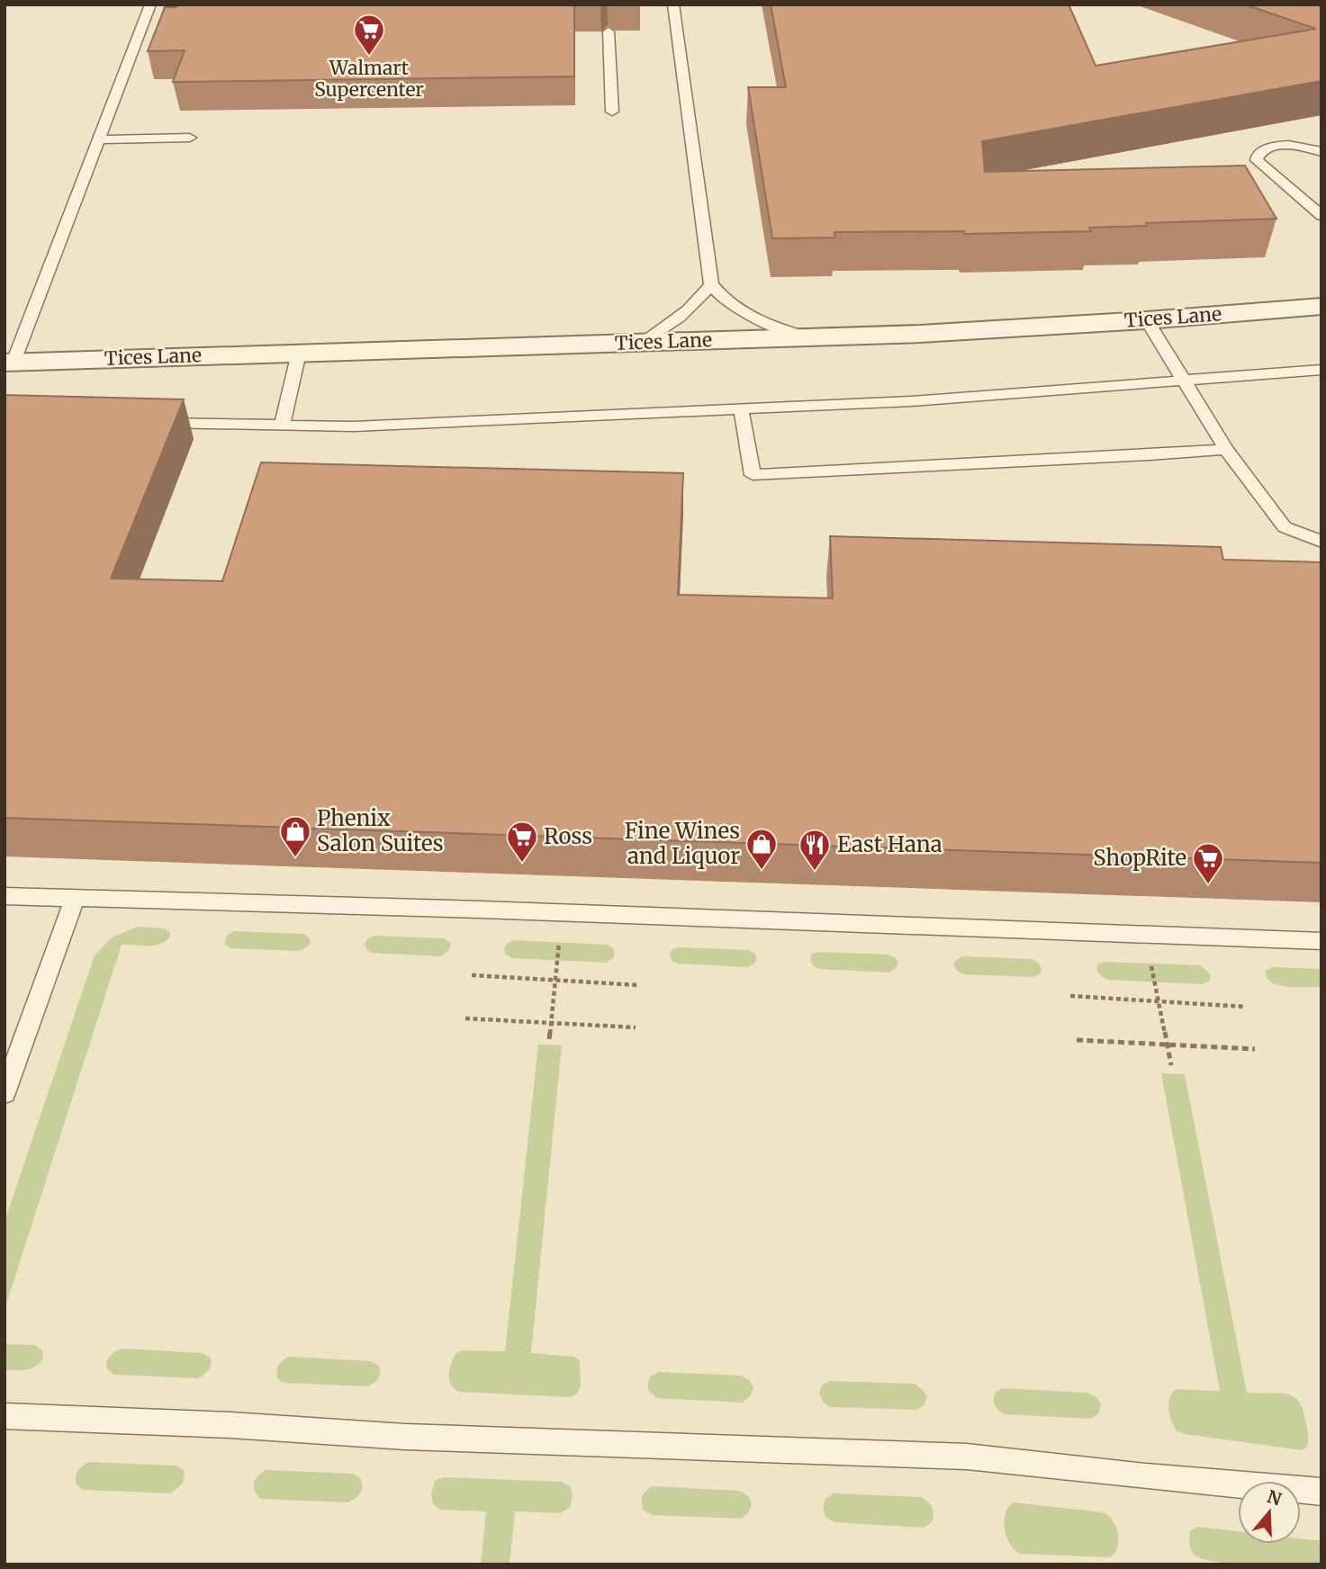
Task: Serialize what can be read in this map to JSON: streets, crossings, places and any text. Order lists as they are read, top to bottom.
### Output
{
  "streets": {
    "street": ["Tices Lane"]
  },
  "places": {
    "supermarket": ["Walmart Supercenter", "Ross", "ShopRite"],
    "shop": ["Phenix Salon Suites", "Fine Wines and Liquor"],
    "restaurant": ["East Hana"]
  },
  "north": "top"
}
